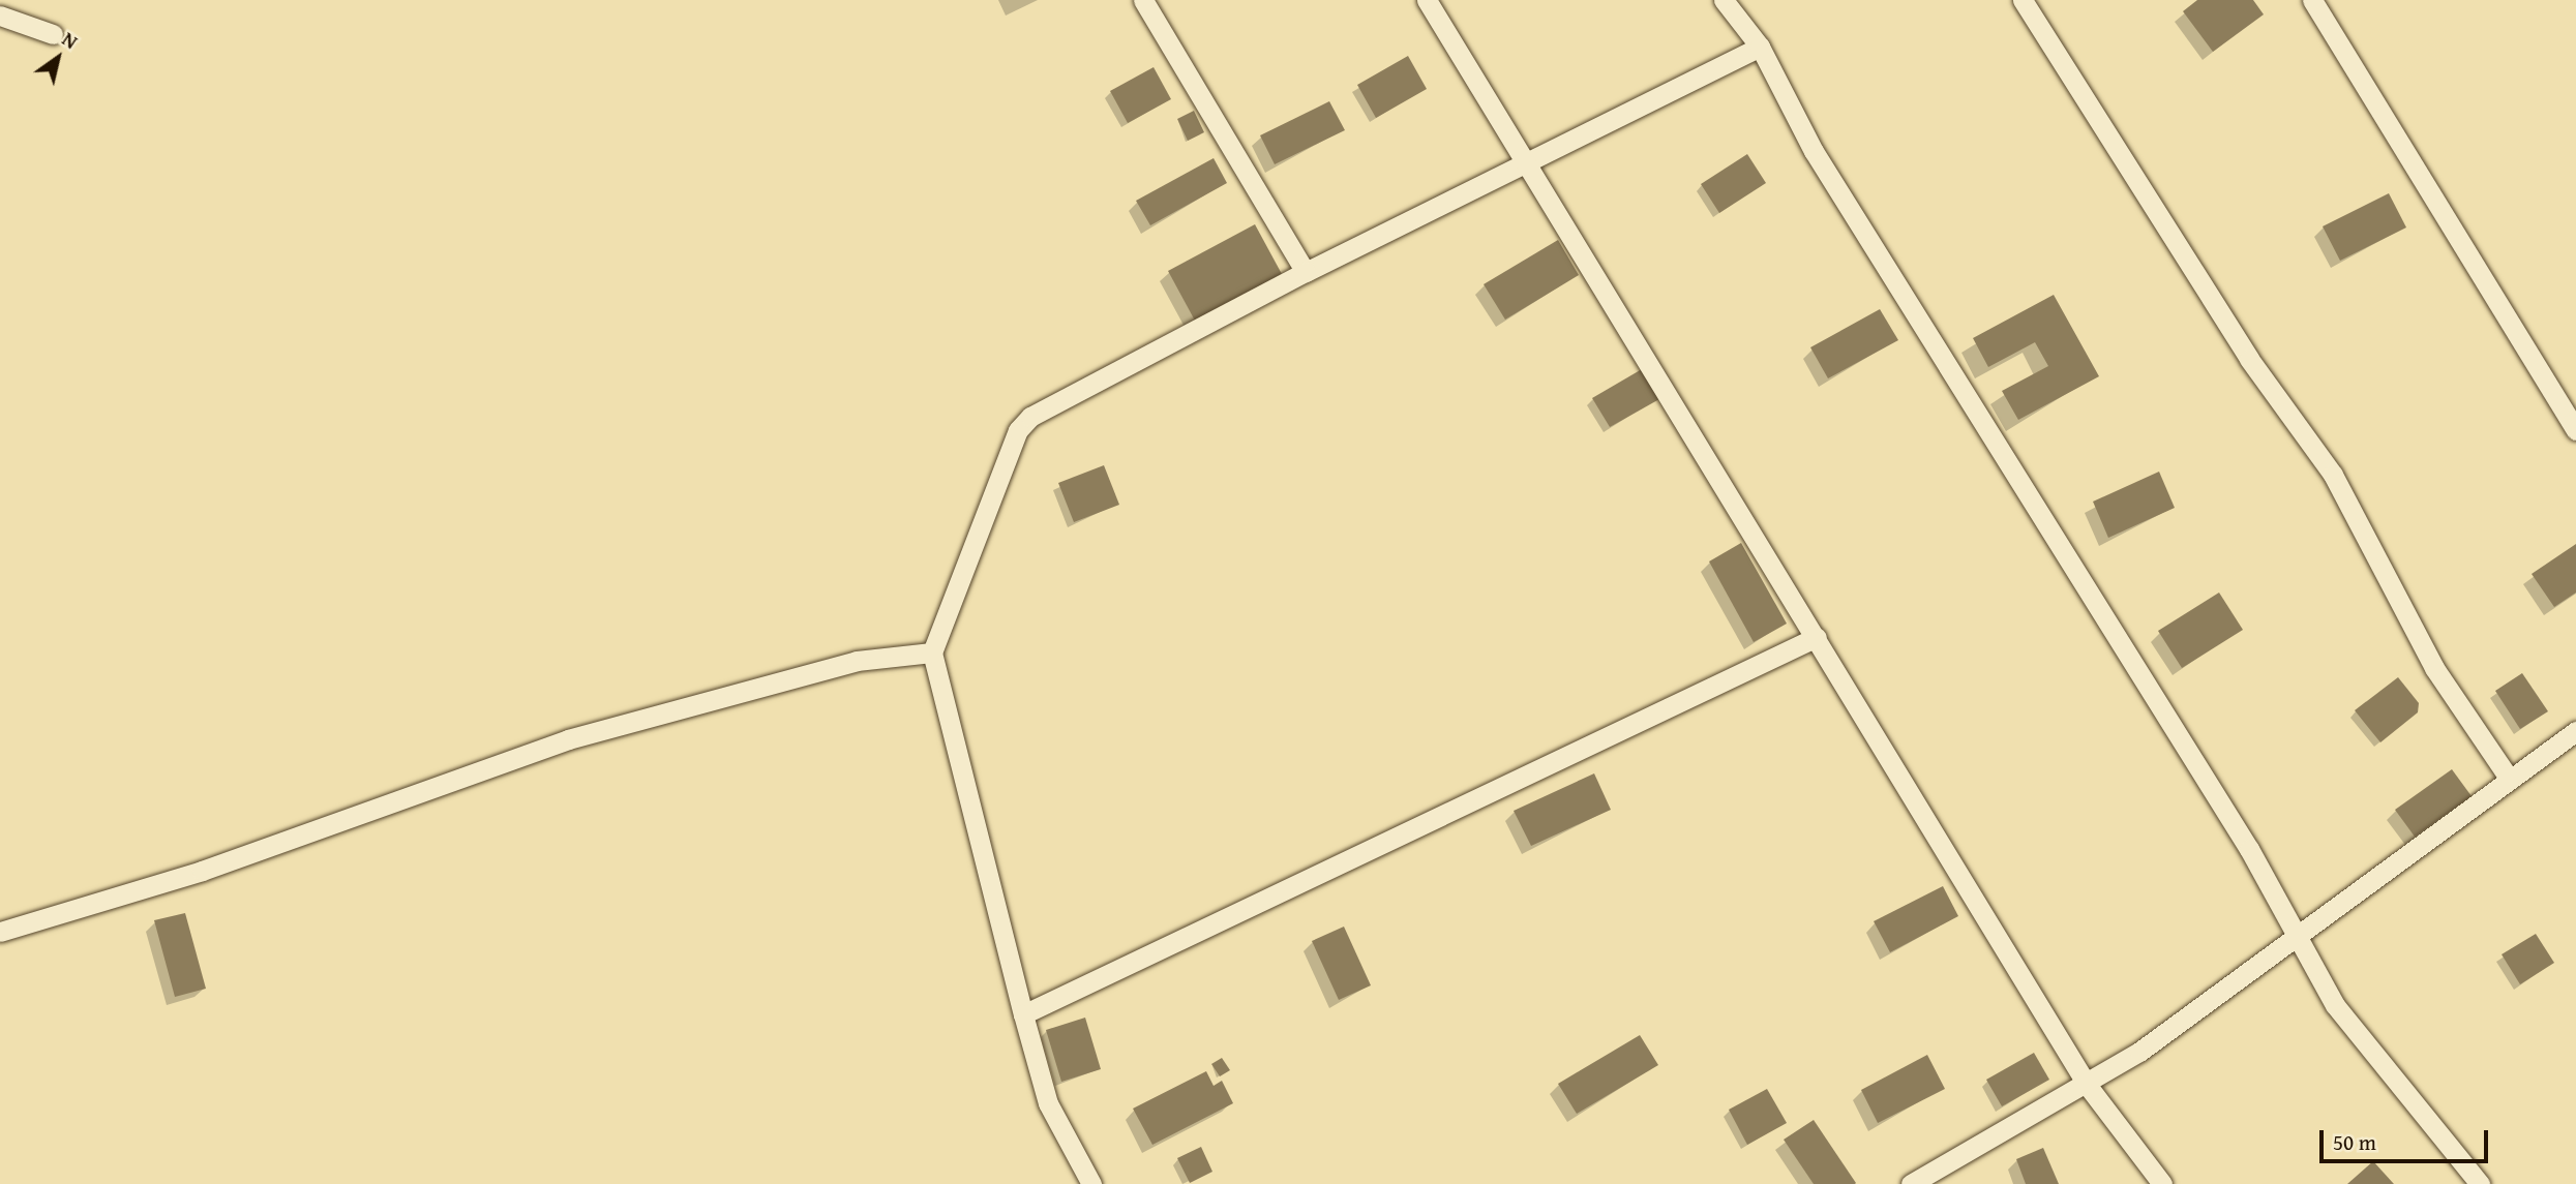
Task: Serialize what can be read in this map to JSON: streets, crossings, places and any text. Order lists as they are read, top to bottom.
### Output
{
  "scale_bar": "50 m",
  "north": "top right"
}
